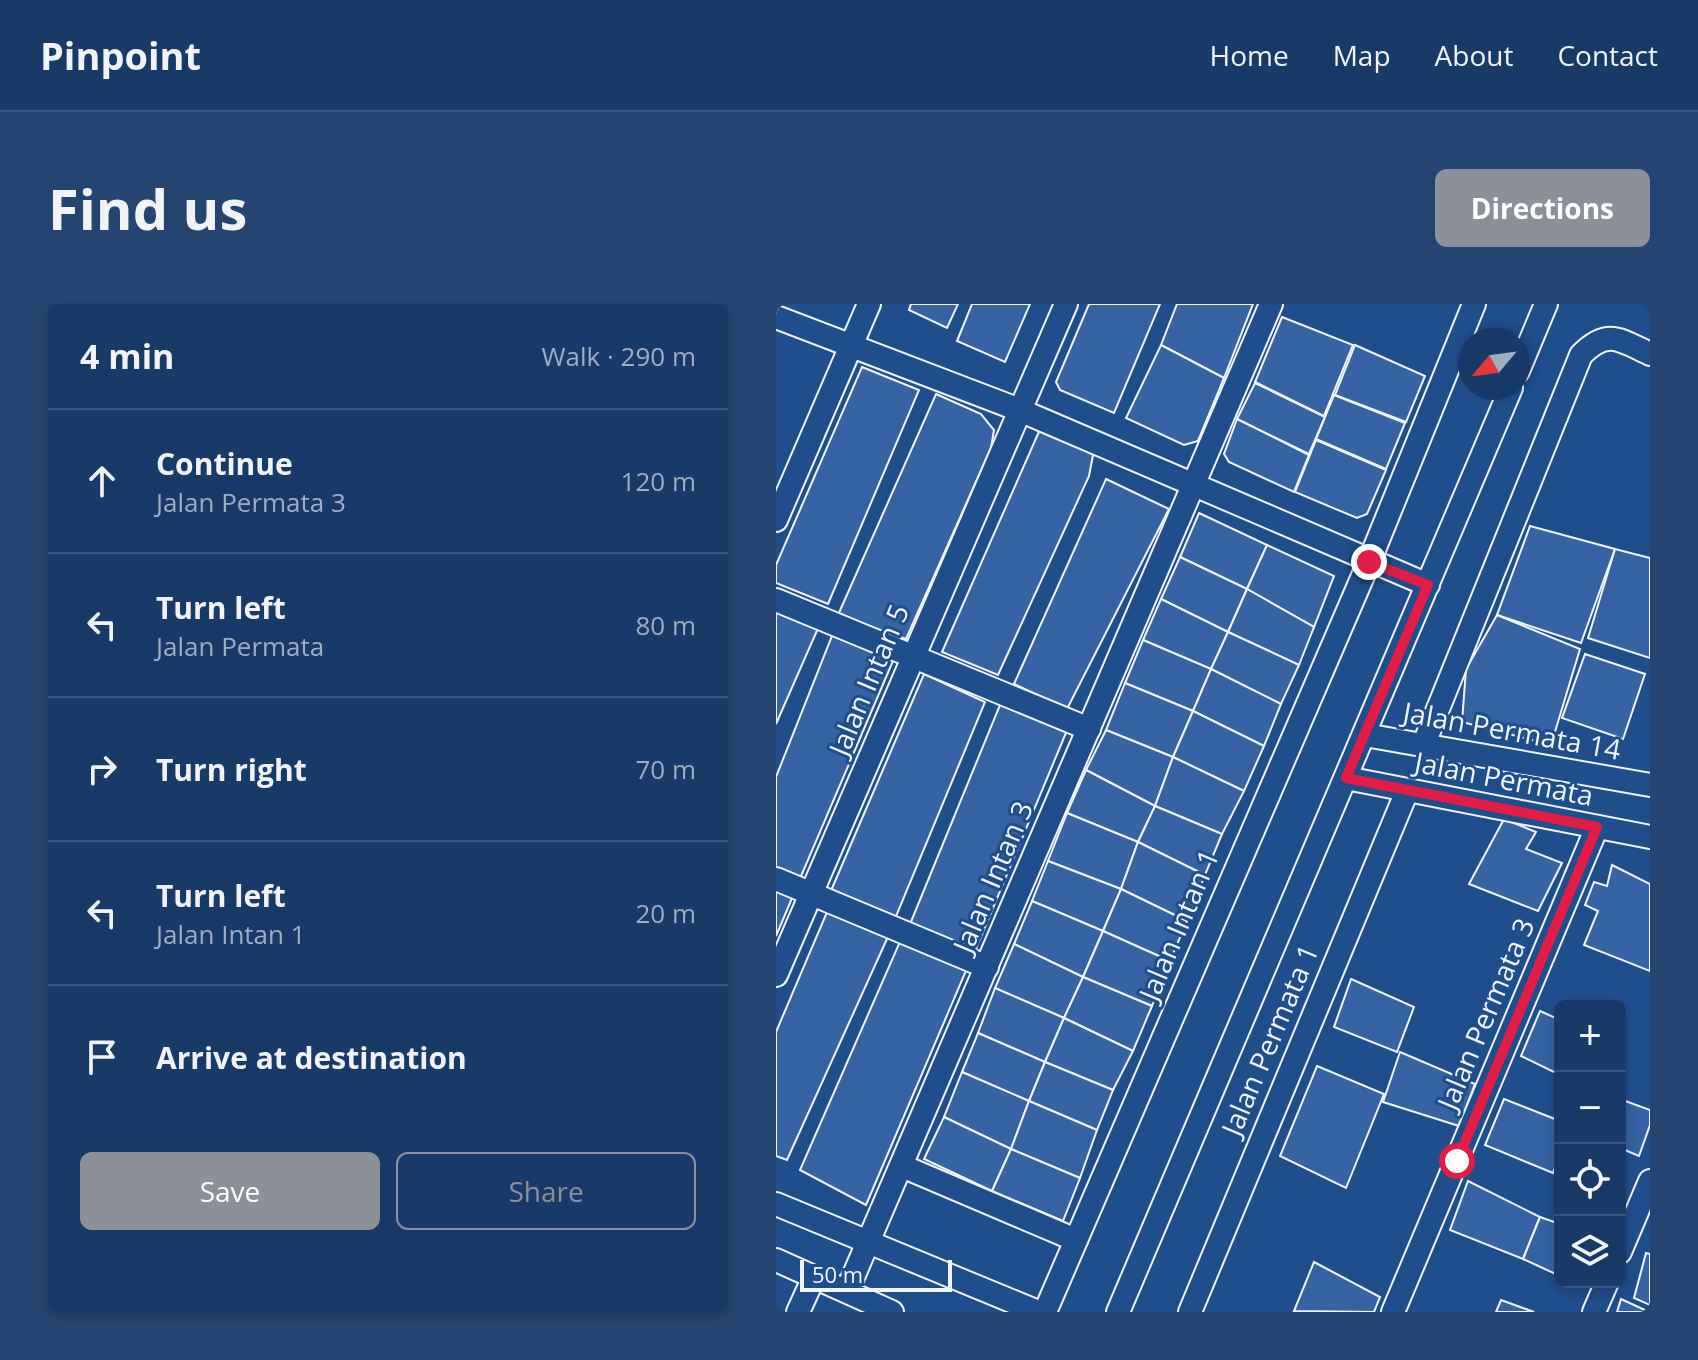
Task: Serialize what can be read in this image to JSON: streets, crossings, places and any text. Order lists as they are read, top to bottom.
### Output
{
  "streets": {
    "street": [
      "Jalan Intan 5",
      "Jalan Permata 14",
      "Jalan Permata",
      "Jalan Intan 3",
      "Jalan Intan 1",
      "Jalan Permata 3",
      "Jalan Permata 1"
    ]
  },
  "crossings": [
    ["Jalan Permata", "Jalan Permata 3"],
    ["Jalan Permata", "Jalan Permata 1"]
  ],
  "scale_bar": "50 m",
  "north": "bottom left",
  "page": {
    "header": "Pinpoint",
    "nav": [
      "Home",
      "Map",
      "About",
      "Contact"
    ],
    "buttons": [
      "Directions",
      ["Save", "Share"]
    ],
    "title": "Find us",
    "heading": ["4 min", "Walk · 290 m"],
    "list": [
      ["Continue", "Jalan Permata 3", "120 m"],
      ["Turn left", "Jalan Permata", "80 m"],
      ["Turn right", "70 m"],
      ["Turn left", "Jalan Intan 1", "20 m"],
      "Arrive at destination"
    ],
    "map_buttons": ["+", "−"],
    "scale": "50 m"
  }
}
